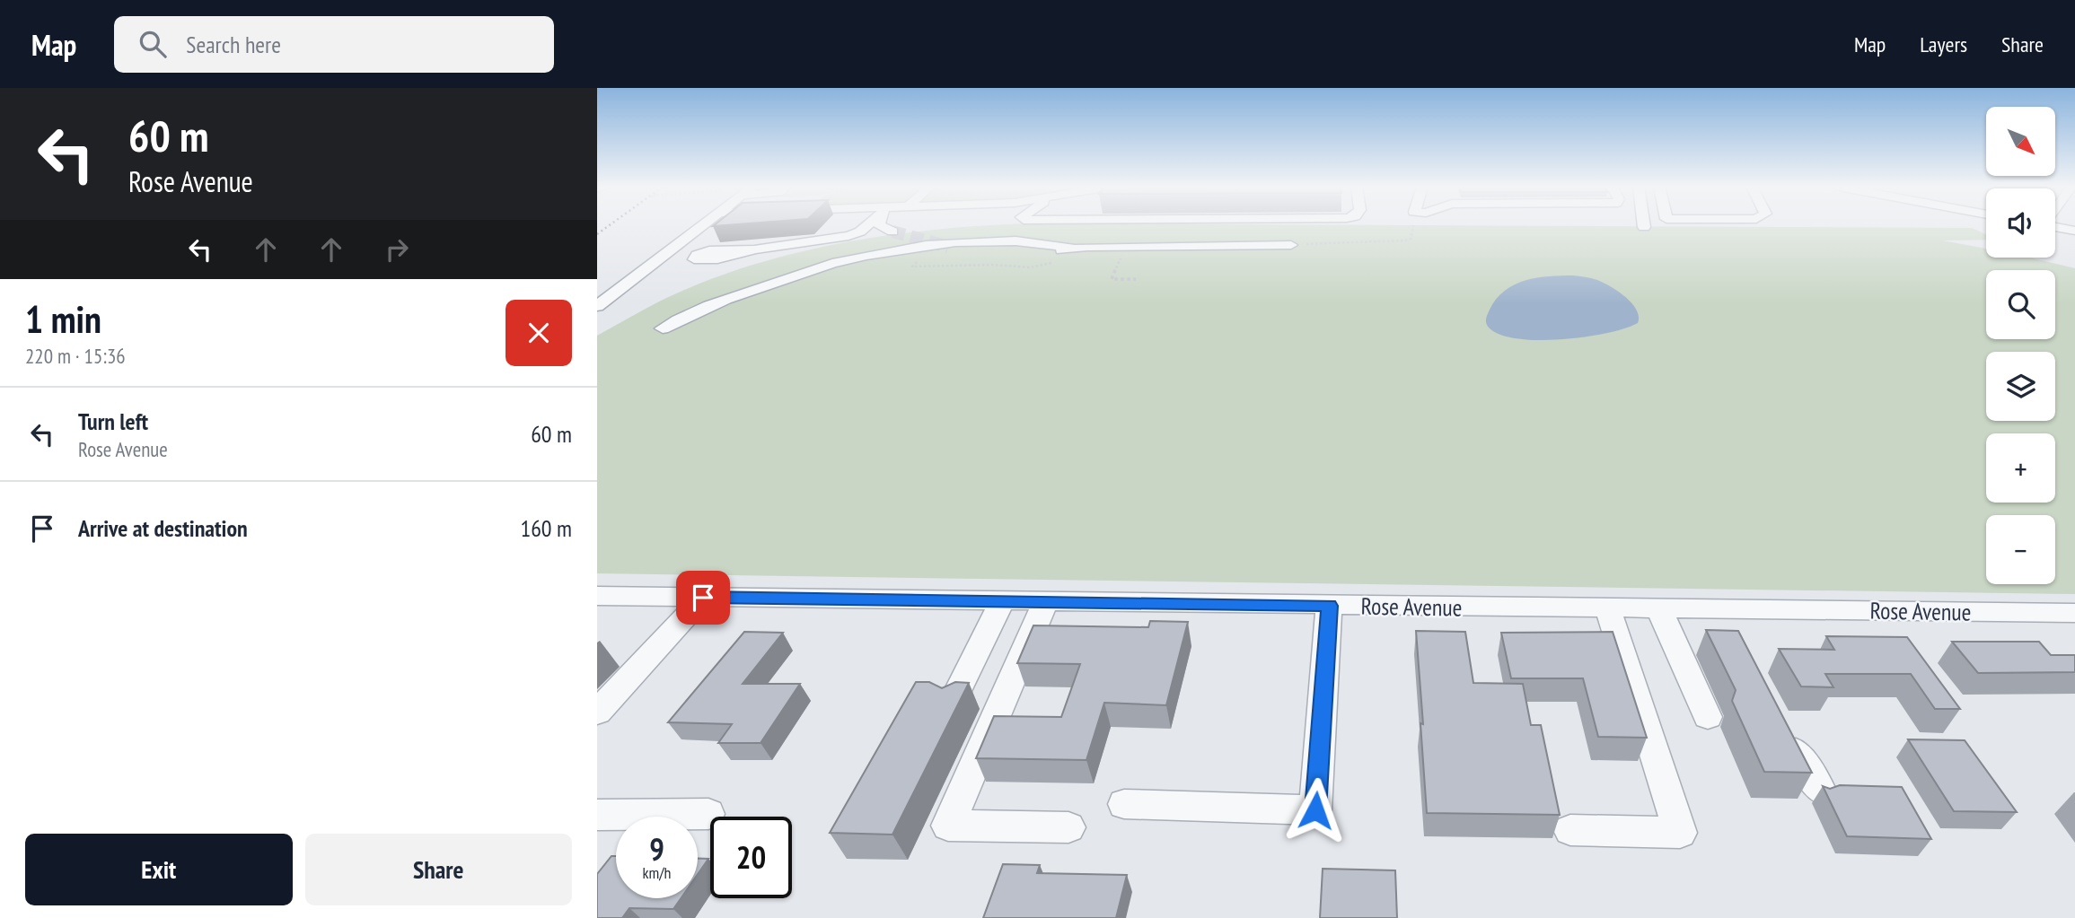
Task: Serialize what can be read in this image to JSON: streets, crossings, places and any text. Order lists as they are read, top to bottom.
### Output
{
  "streets": {
    "street": ["Rose Avenue"]
  },
  "north": "bottom right",
  "page": {
    "header": "Map",
    "search": "Search here",
    "nav": ["Map", "Layers", "Share"],
    "turn": ["60 m", "Rose Avenue"],
    "map_buttons": ["+", "−"],
    "heading": ["1 min", "220 m · 15:36"],
    "list": [
      {
        "name": "Turn left",
        "note": "Rose Avenue",
        "value": "60 m"
      },
      {
        "name": "Arrive at destination",
        "value": "160 m"
      }
    ],
    "speed": "9 km/h",
    "limit": "20",
    "buttons": ["Exit", "Share"]
  }
}
